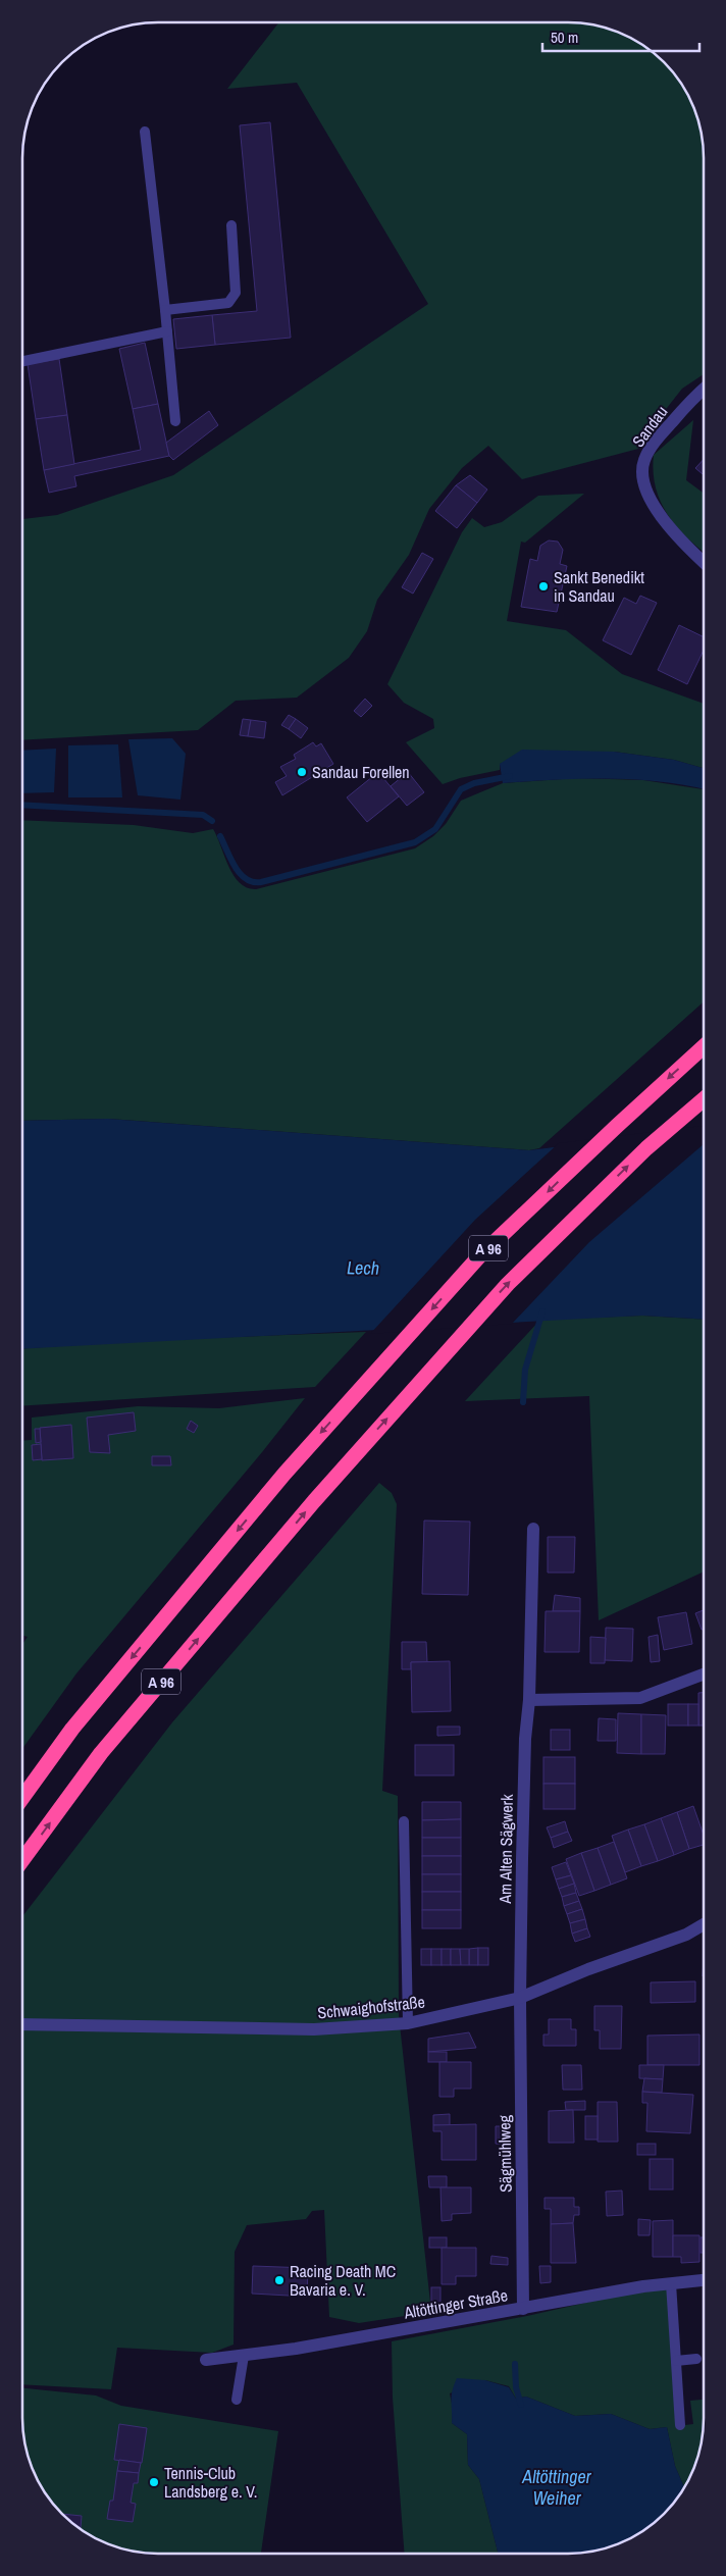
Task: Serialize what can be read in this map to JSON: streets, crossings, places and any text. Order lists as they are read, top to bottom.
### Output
{
  "streets": {
    "highway": ["A 96"],
    "street": [
      "Sandau",
      "Am Alten Sägwerk",
      "Schwaighofstraße",
      "Sägmühlweg",
      "Altöttinger Straße"
    ]
  },
  "crossings": [
    ["Am Alten Sägwerk", "Schwaighofstraße"],
    ["Am Alten Sägwerk", "Sägmühlweg"],
    ["Schwaighofstraße", "Sägmühlweg"],
    ["Sägmühlweg", "Altöttinger Straße"]
  ],
  "water": ["Lech", "Altöttinger Weiher"],
  "places": [
    "Sankt Benedikt in Sandau",
    "Sandau Forellen",
    "Racing Death MC Bavaria e. V.",
    "Tennis-Club Landsberg e. V."
  ],
  "scale_bar": "50 m"
}
